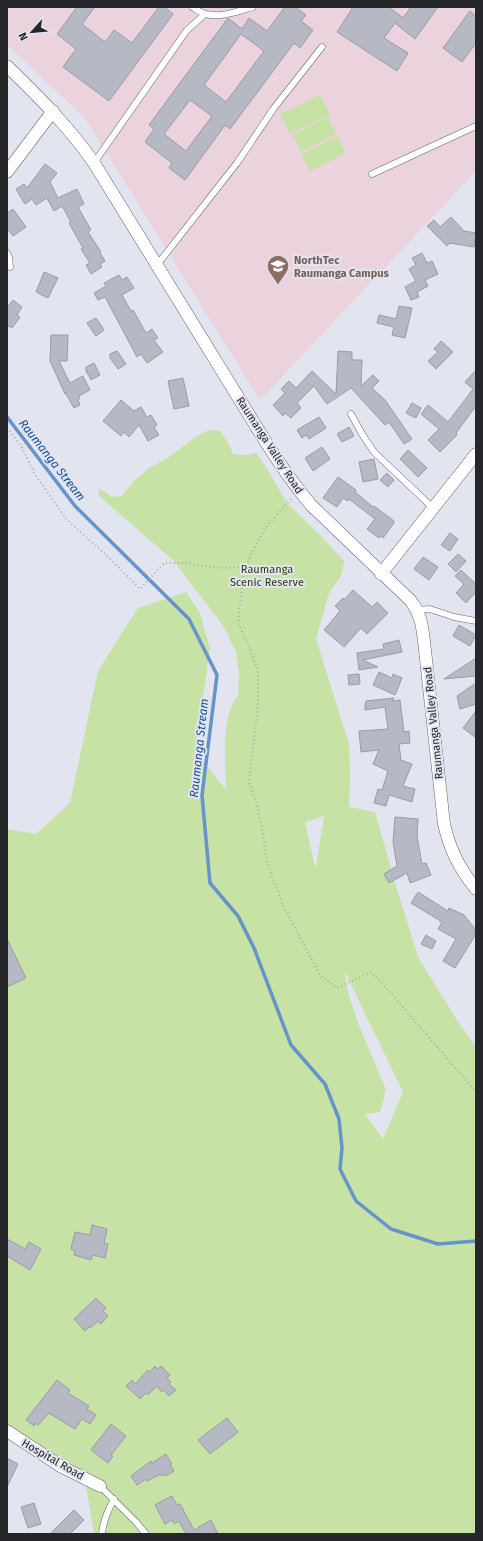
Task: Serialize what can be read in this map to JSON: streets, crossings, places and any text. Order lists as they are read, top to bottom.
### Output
{
  "streets": {
    "street": ["Raumanga Valley Road", "Hospital Road"]
  },
  "water": ["Raumanga Stream"],
  "parks": ["Raumanga Scenic Reserve"],
  "places": {
    "school or university": ["NorthTec Raumanga Campus"]
  },
  "north": "bottom left"
}
